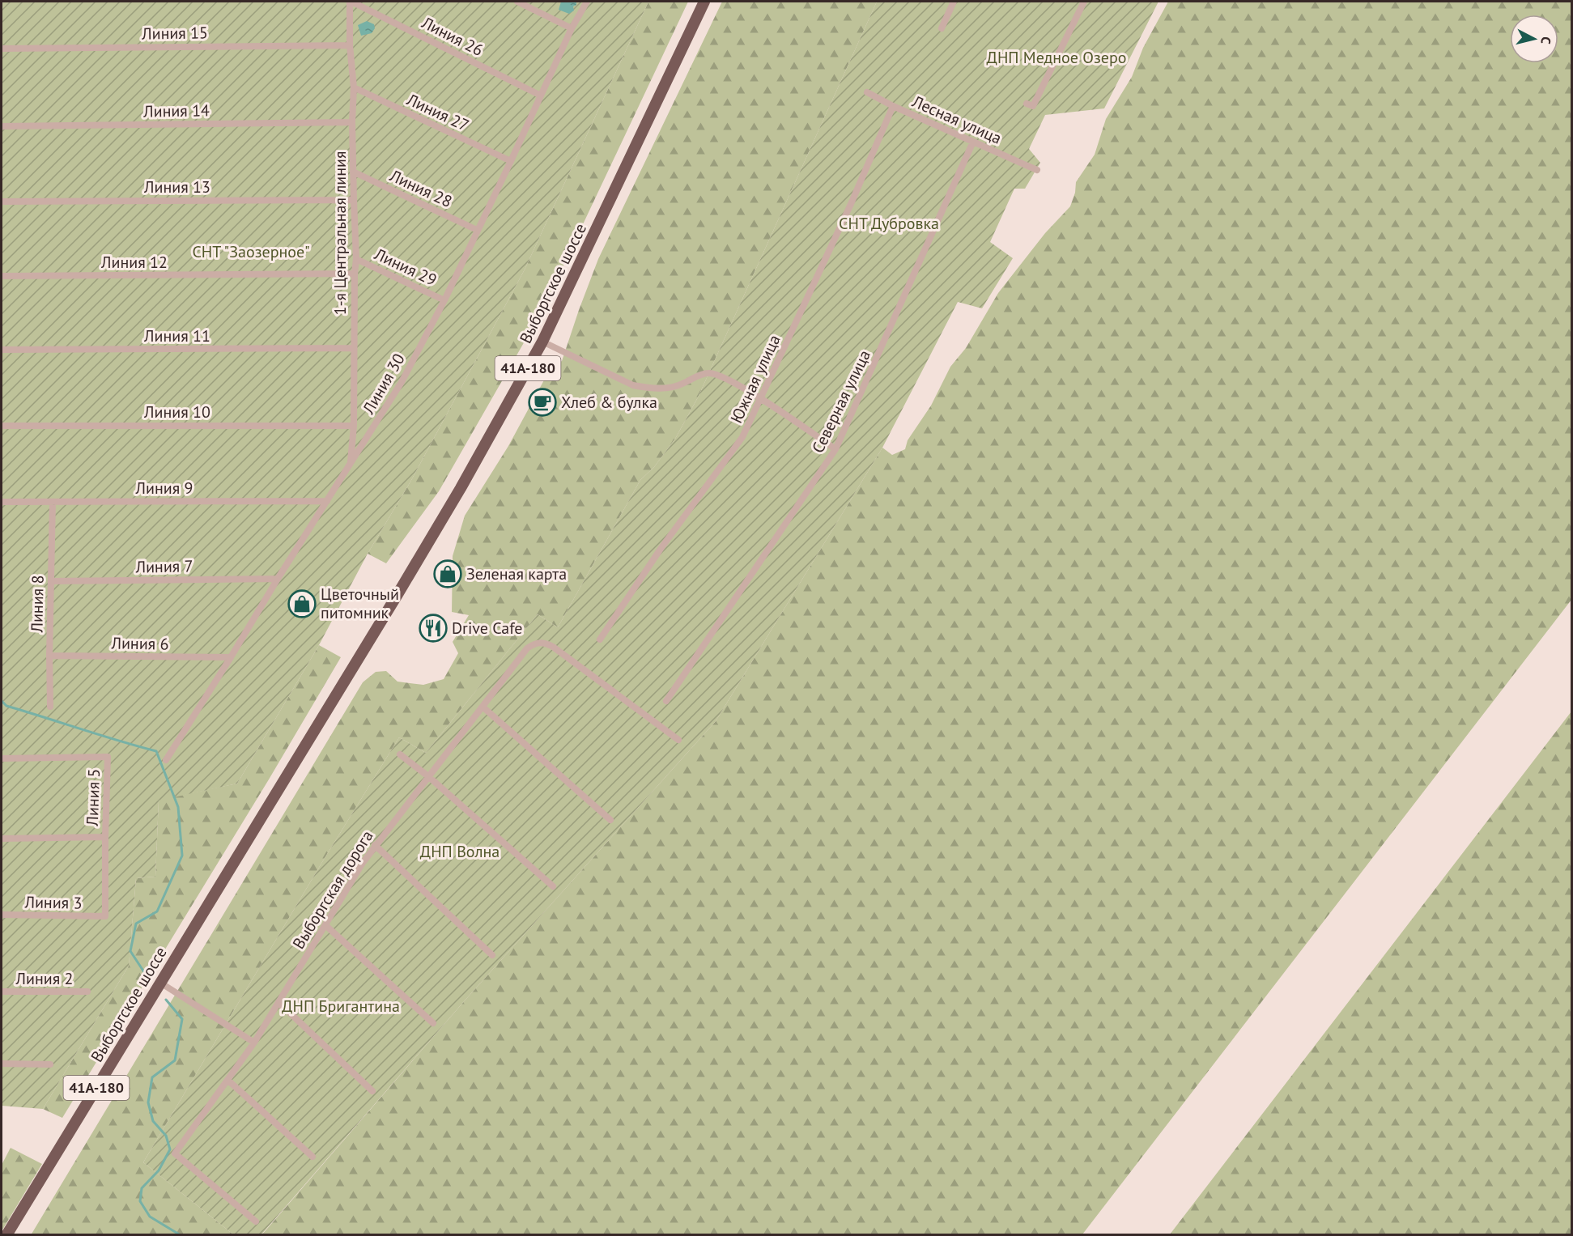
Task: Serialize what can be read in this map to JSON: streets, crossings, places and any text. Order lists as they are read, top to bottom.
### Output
{
  "streets": {
    "main road": ["Выборгское шоссе", "41А-180"],
    "street": [
      "Линия 15",
      "Линия 26",
      "Линия 14",
      "Линия 27",
      "Лесная улица",
      "Линия 13",
      "Линия 28",
      "1-я Центральная линия",
      "Линия 12",
      "Линия 29",
      "Линия 11",
      "Южная улица",
      "Линия 30",
      "Северная улица",
      "Линия 10",
      "Линия 9",
      "Линия 7",
      "Линия 8",
      "Линия 6",
      "Линия 5",
      "Выборгская дорога",
      "Линия 3",
      "Линия 2"
    ]
  },
  "crossings": [
    ["Линия 15", "1-я Центральная линия"],
    ["Линия 26", "1-я Центральная линия"],
    ["Линия 26", "Линия 30"],
    ["Линия 14", "1-я Центральная линия"],
    ["Линия 27", "1-я Центральная линия"],
    ["Линия 27", "Линия 30"],
    ["Лесная улица", "Южная улица"],
    ["Лесная улица", "Северная улица"],
    ["Линия 13", "1-я Центральная линия"],
    ["Линия 28", "1-я Центральная линия"],
    ["Линия 28", "Линия 30"],
    ["1-я Центральная линия", "Линия 12"],
    ["1-я Центральная линия", "Линия 29"],
    ["1-я Центральная линия", "Линия 11"],
    ["1-я Центральная линия", "Линия 30"],
    ["1-я Центральная линия", "Линия 10"],
    ["Линия 29", "Линия 30"],
    ["Линия 30", "Линия 9"],
    ["Линия 30", "Линия 7"],
    ["Линия 30", "Линия 6"],
    ["Линия 9", "Линия 8"],
    ["Линия 7", "Линия 8"],
    ["Линия 8", "Линия 6"],
    ["Линия 5", "Линия 3"]
  ],
  "parks": [
    "ДНП Медное Озеро",
    "СНТ Дубровка",
    "СНТ \"Заозерное\"",
    "ДНП Волна",
    "ДНП Бригантина"
  ],
  "places": {
    "cafe": ["Хлеб & булка"],
    "shop": ["Зеленая карта", "Цветочный питомник"],
    "restaurant": ["Drive Cafe"]
  },
  "north": "right"
}
